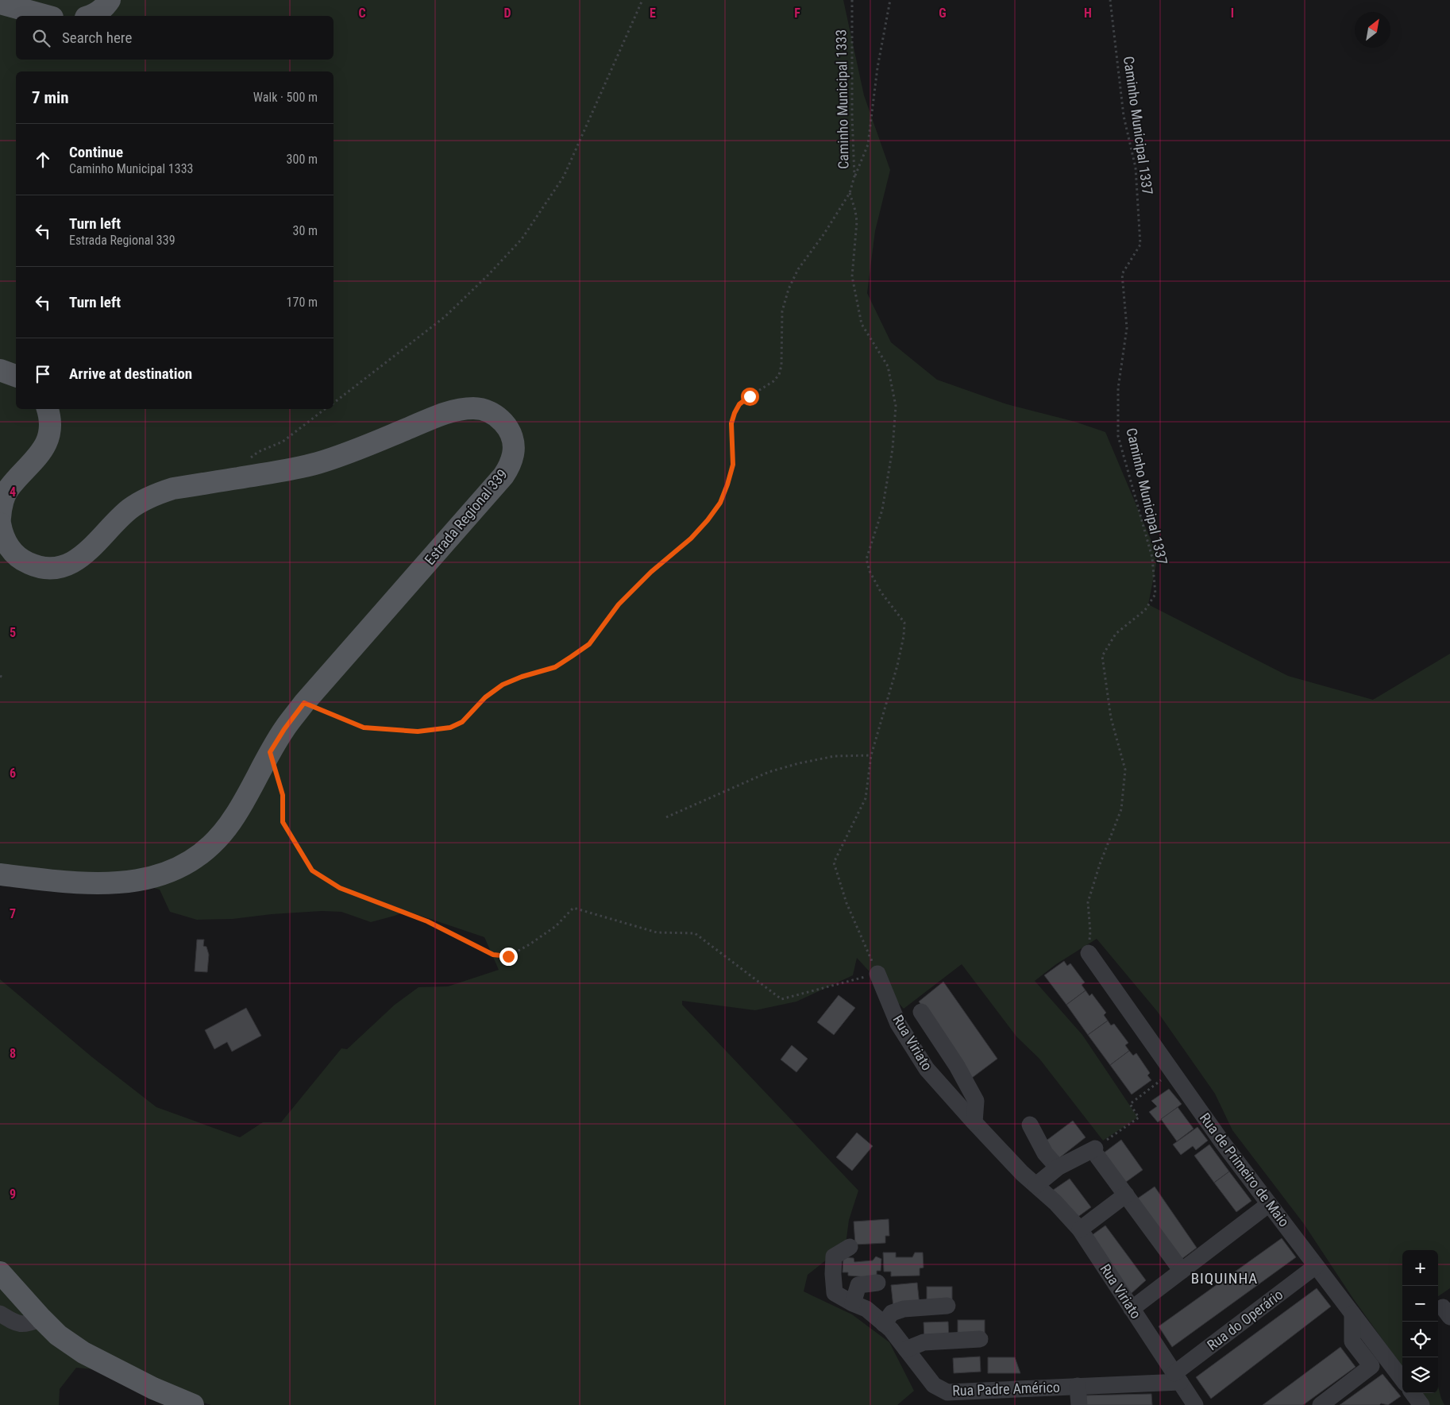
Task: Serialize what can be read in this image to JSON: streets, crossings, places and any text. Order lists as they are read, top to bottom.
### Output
{
  "streets": {
    "main road": ["Estrada Regional 339"],
    "street": [
      "Rua Viriato",
      "Rua de Primeiro de Maio",
      "Rua do Operário",
      "Rua Padre Américo"
    ],
    "path": ["Caminho Municipal 1333", "Caminho Municipal 1337"]
  },
  "crossings": [
    ["Caminho Municipal 1333", "Estrada Regional 339"],
    ["Caminho Municipal 1337", "Rua de Primeiro de Maio"],
    ["Rua Viriato", "Rua do Operário"],
    ["Rua Viriato", "Rua Padre Américo"],
    ["Rua de Primeiro de Maio", "Rua do Operário"],
    ["Rua do Operário", "Rua Padre Américo"]
  ],
  "districts": ["BIQUINHA"],
  "north": "top right",
  "page": {
    "search": "Search here",
    "heading": ["7 min", "Walk · 500 m"],
    "list": [
      ["Continue", "Caminho Municipal 1333", "300 m"],
      ["Turn left", "Estrada Regional 339", "30 m"],
      ["Turn left", "170 m"],
      "Arrive at destination"
    ],
    "map_buttons": ["+", "−"]
  },
  "grid": {
    "columns": [
      "C",
      "D",
      "E",
      "F",
      "G",
      "H",
      "I"
    ],
    "rows": [
      "4",
      "5",
      "6",
      "7",
      "8",
      "9"
    ]
  }
}
